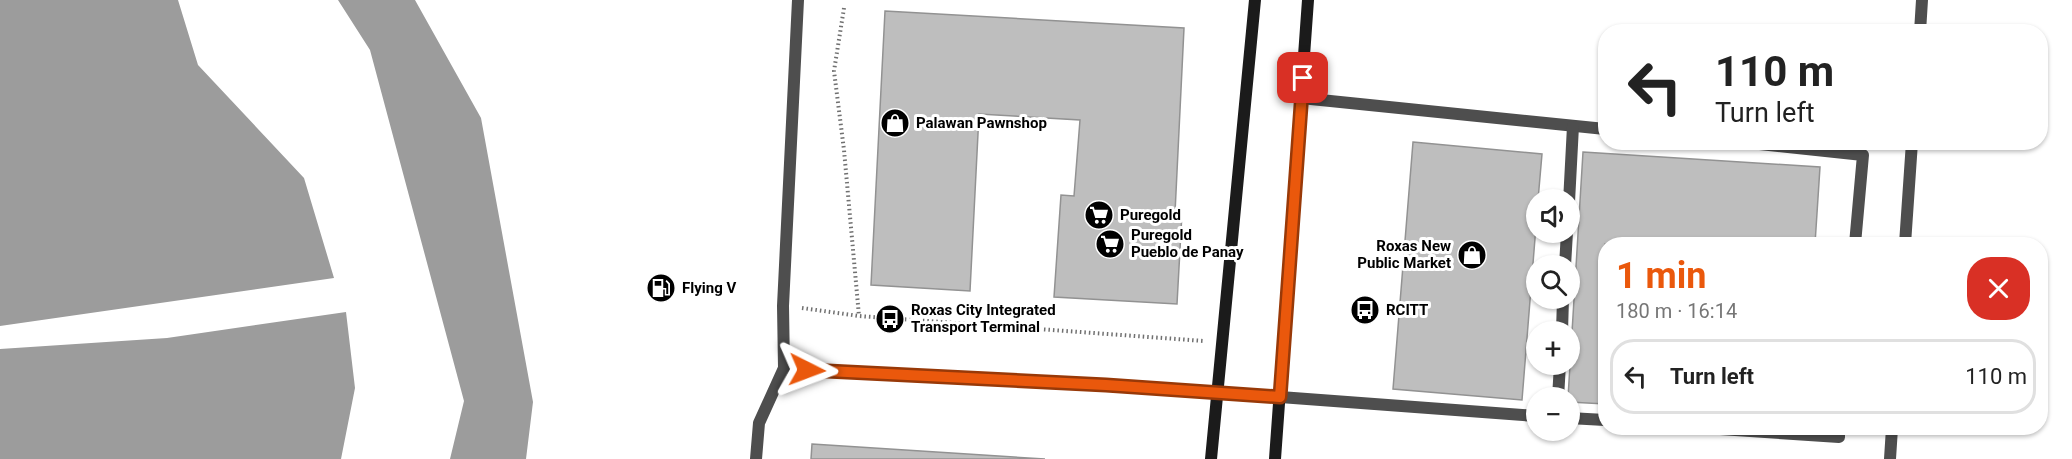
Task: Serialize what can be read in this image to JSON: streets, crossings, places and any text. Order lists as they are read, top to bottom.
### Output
{
  "places": {
    "shop": ["Palawan Pawnshop", "Roxas New Public Market"],
    "supermarket": ["Puregold", "Puregold Pueblo de Panay"],
    "fuel station": ["Flying V"],
    "bus stop": ["RCITT", "Roxas City Integrated Transport Terminal"]
  },
  "page": {
    "turn": ["110 m", "Turn left"],
    "map_buttons": ["+", "−"],
    "heading": ["1 min", "180 m · 16:14"],
    "list": [
      {
        "name": "Turn left",
        "value": "110 m"
      }
    ]
  }
}
